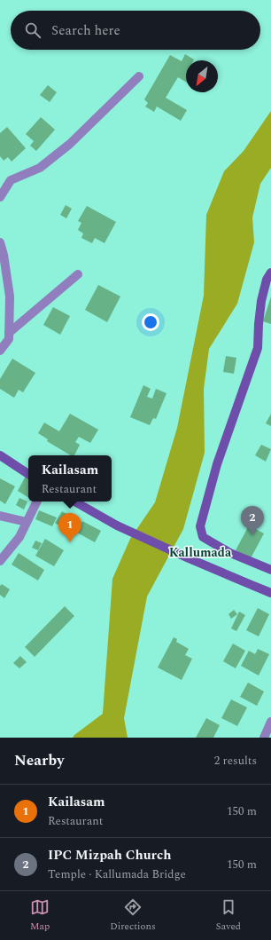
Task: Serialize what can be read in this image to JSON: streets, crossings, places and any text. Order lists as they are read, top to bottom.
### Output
{
  "districts": ["Kallumada"],
  "north": "bottom left",
  "page": {
    "search": "Search here",
    "popup": ["Kailasam", "Restaurant"],
    "pins": ["2", "1"],
    "heading": ["Nearby", "2 results"],
    "list": [
      {
        "mark": "1",
        "name": "Kailasam",
        "note": "Restaurant",
        "value": "150 m"
      },
      {
        "mark": "2",
        "name": "IPC Mizpah Church",
        "note": "Temple · Kallumada Bridge",
        "value": "150 m"
      }
    ],
    "nav": ["Map", "Directions", "Saved"]
  }
}
